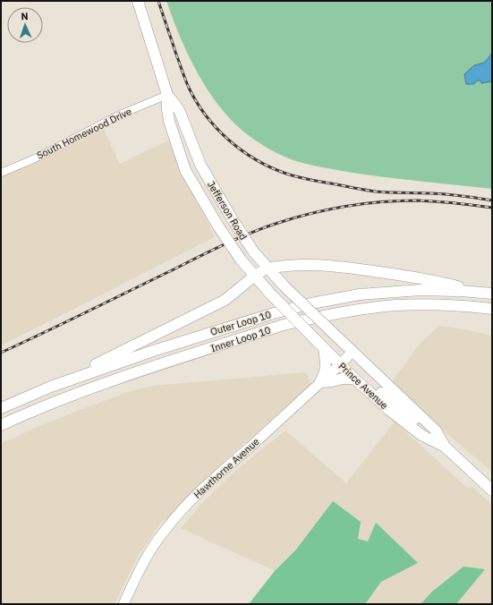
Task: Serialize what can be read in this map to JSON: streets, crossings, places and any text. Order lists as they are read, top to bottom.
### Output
{
  "streets": {
    "highway": [
      "Jefferson Road",
      "Outer Loop 10",
      "Inner Loop 10",
      "Prince Avenue"
    ],
    "main road": ["Hawthorne Avenue"],
    "street": ["South Homewood Drive"]
  },
  "crossings": [
    ["South Homewood Drive", "Jefferson Road"],
    ["Jefferson Road", "Prince Avenue"],
    ["Prince Avenue", "Hawthorne Avenue"]
  ],
  "north": "top"
}
